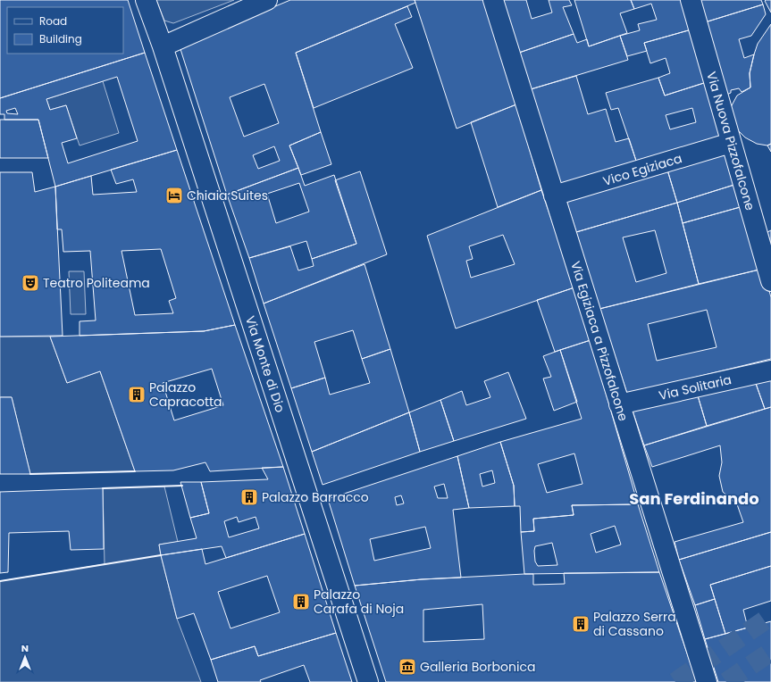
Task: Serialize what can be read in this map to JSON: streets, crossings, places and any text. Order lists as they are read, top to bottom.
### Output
{
  "streets": {
    "street": [
      "Via Nuova Pizzofalcone",
      "Vico Egiziaca",
      "Via Egiziaca a Pizzofalcone",
      "Via Monte di Dio",
      "Via Solitaria"
    ]
  },
  "crossings": [
    ["Via Nuova Pizzofalcone", "Vico Egiziaca"],
    ["Vico Egiziaca", "Via Egiziaca a Pizzofalcone"],
    ["Via Egiziaca a Pizzofalcone", "Via Solitaria"]
  ],
  "districts": ["San Ferdinando"],
  "places": {
    "hotel": ["Chiaia Suites"],
    "theatre": ["Teatro Politeama"],
    "building": [
      "Palazzo Capracotta",
      "Palazzo Barracco",
      "Palazzo Carafa di Noja",
      "Palazzo Serra di Cassano"
    ],
    "museum": ["Galleria Borbonica"]
  },
  "legend": ["Road", "Building"],
  "north": "top"
}
